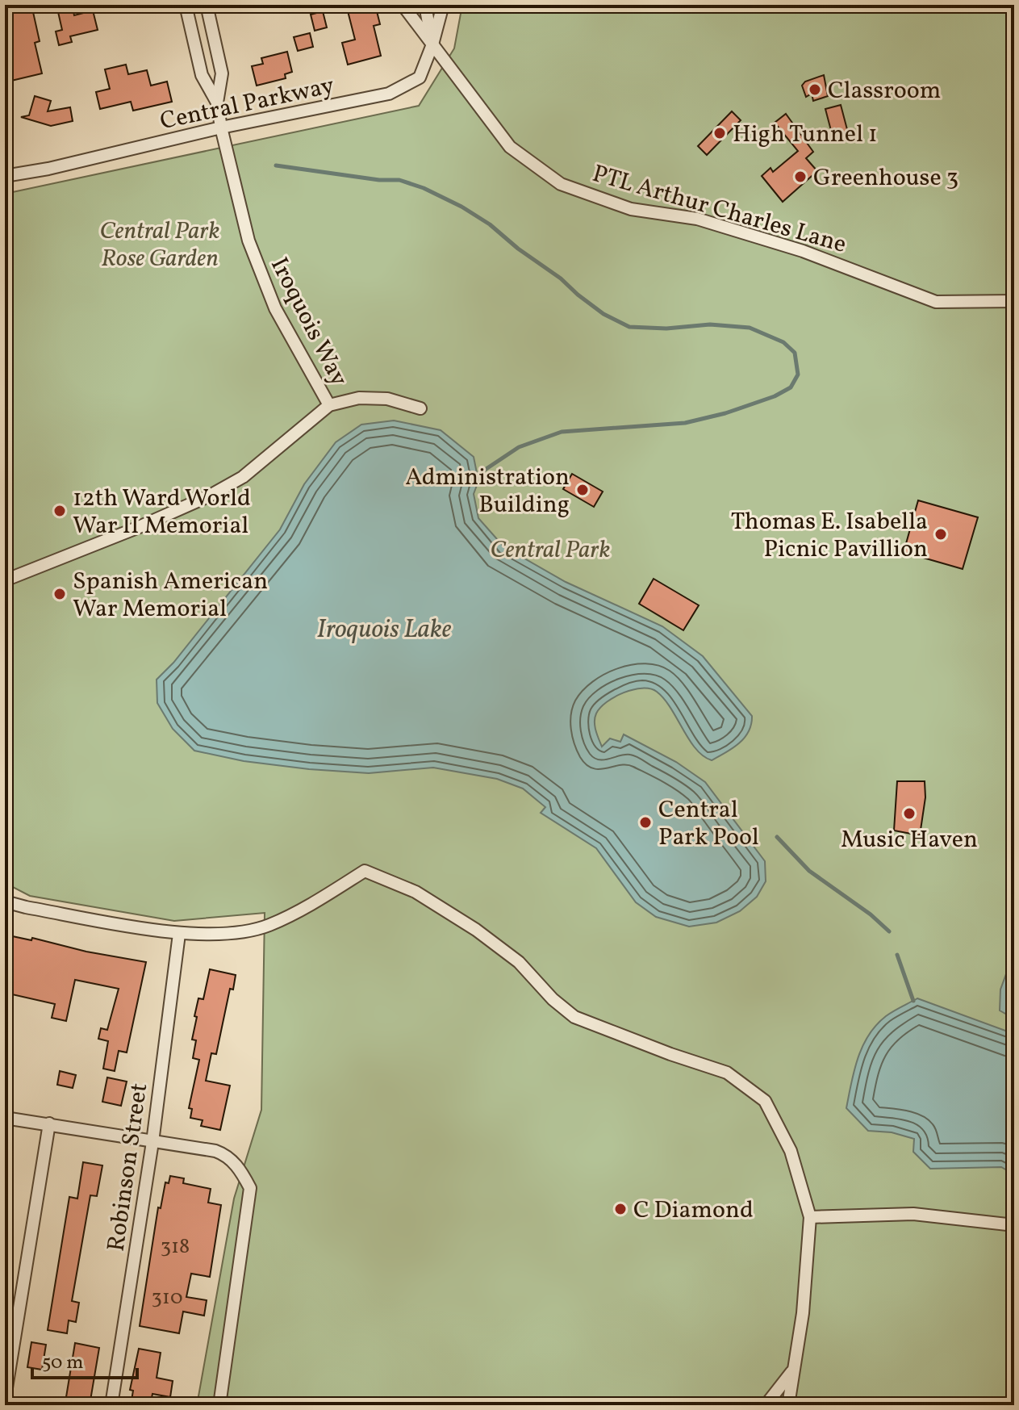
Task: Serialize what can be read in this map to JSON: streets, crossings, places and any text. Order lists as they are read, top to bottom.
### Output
{
  "streets": {
    "street": [
      "Central Parkway",
      "PTL Arthur Charles Lane",
      "Iroquois Way",
      "Robinson Street"
    ]
  },
  "crossings": [
    ["Central Parkway", "PTL Arthur Charles Lane"],
    ["Central Parkway", "Iroquois Way"]
  ],
  "water": ["Iroquois Lake"],
  "parks": ["Central Park Rose Garden", "Central Park"],
  "places": [
    "Classroom",
    "High Tunnel 1",
    "Greenhouse 3",
    "Administration Building",
    "12th Ward World War II Memorial",
    "Thomas E. Isabella Picnic Pavillion",
    "Spanish American War Memorial",
    "Music Haven",
    "Central Park Pool",
    "C Diamond"
  ],
  "house_numbers": ["318", "310"],
  "scale_bar": "50 m"
}
